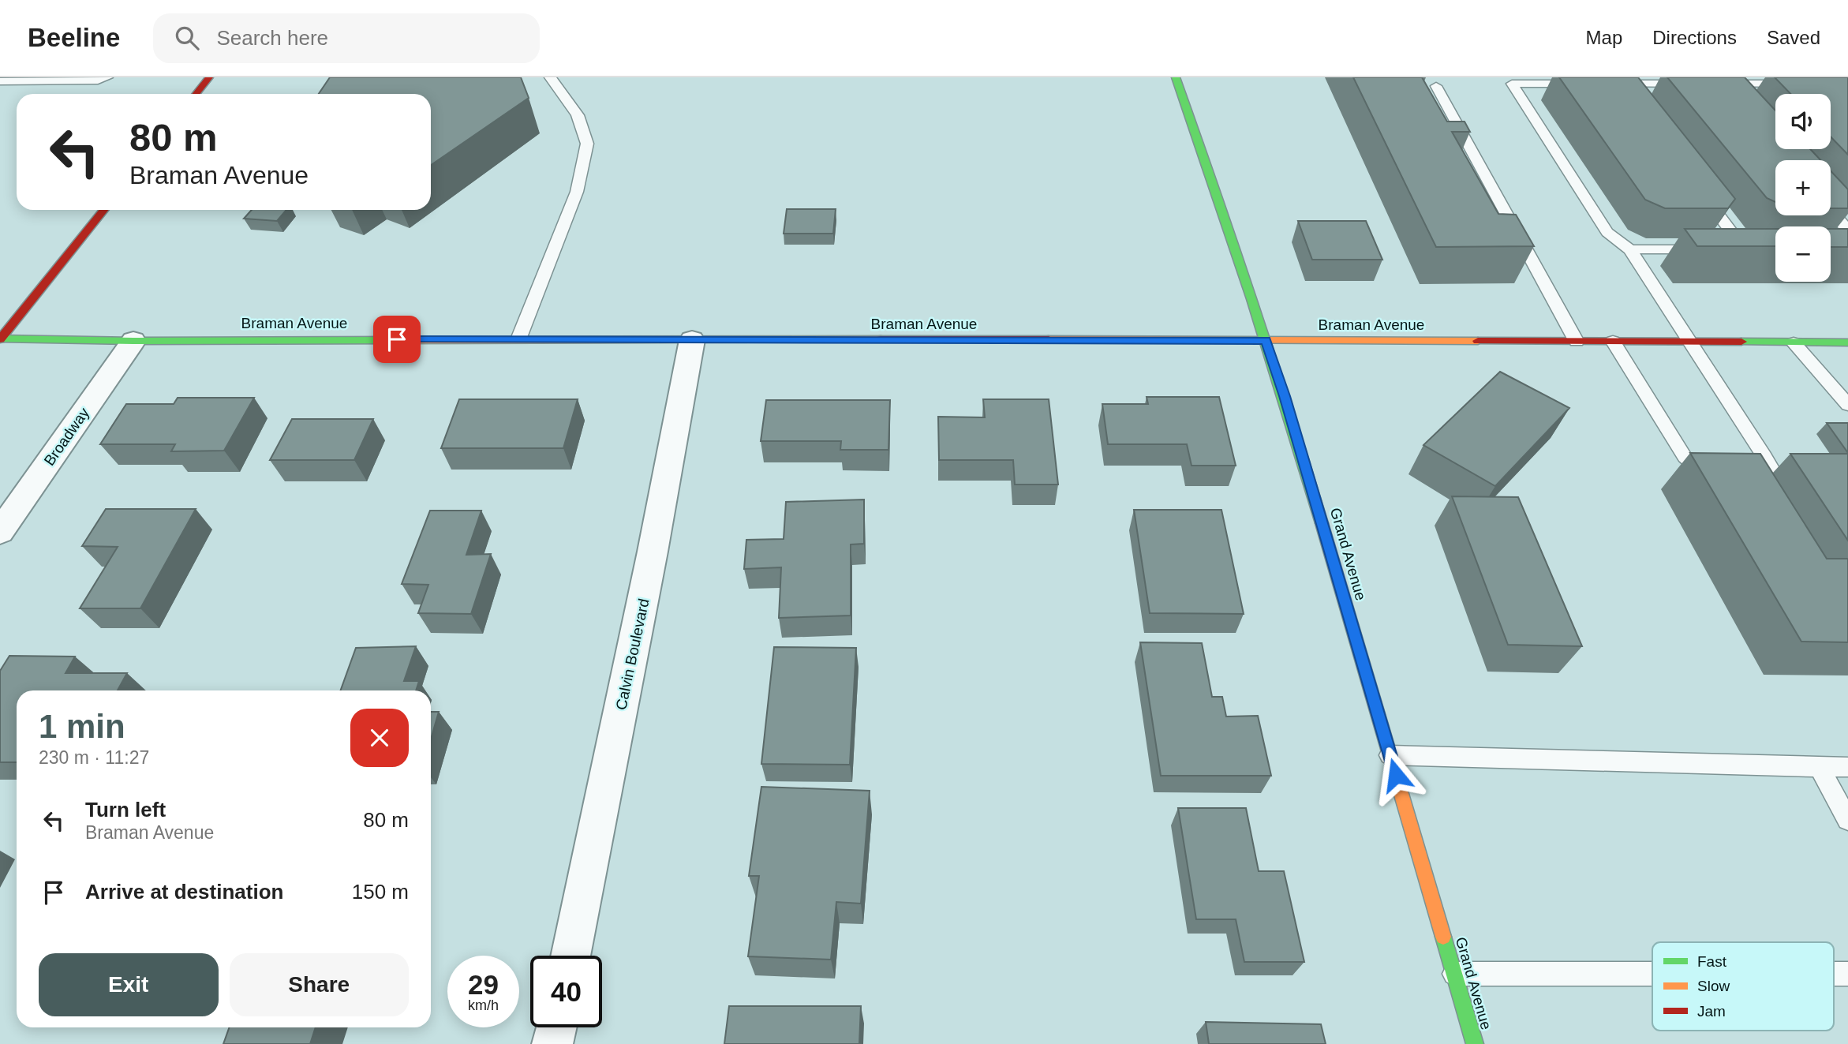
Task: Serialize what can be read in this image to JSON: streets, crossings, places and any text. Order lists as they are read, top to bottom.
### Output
{
  "streets": {
    "street": [
      "Braman Avenue",
      "Broadway",
      "Grand Avenue",
      "Calvin Boulevard"
    ]
  },
  "crossings": [
    ["Braman Avenue", "Broadway"],
    ["Braman Avenue", "Grand Avenue"],
    ["Braman Avenue", "Calvin Boulevard"]
  ],
  "legend": ["Fast", "Slow", "Jam"],
  "page": {
    "header": "Beeline",
    "search": "Search here",
    "nav": ["Map", "Directions", "Saved"],
    "map_buttons": ["+", "−"],
    "turn": ["80 m", "Braman Avenue"],
    "heading": ["1 min", "230 m · 11:27"],
    "list": [
      {
        "name": "Turn left",
        "note": "Braman Avenue",
        "value": "80 m"
      },
      {
        "name": "Arrive at destination",
        "value": "150 m"
      }
    ],
    "buttons": ["Exit", "Share"],
    "speed": "29 km/h",
    "limit": "40"
  }
}
